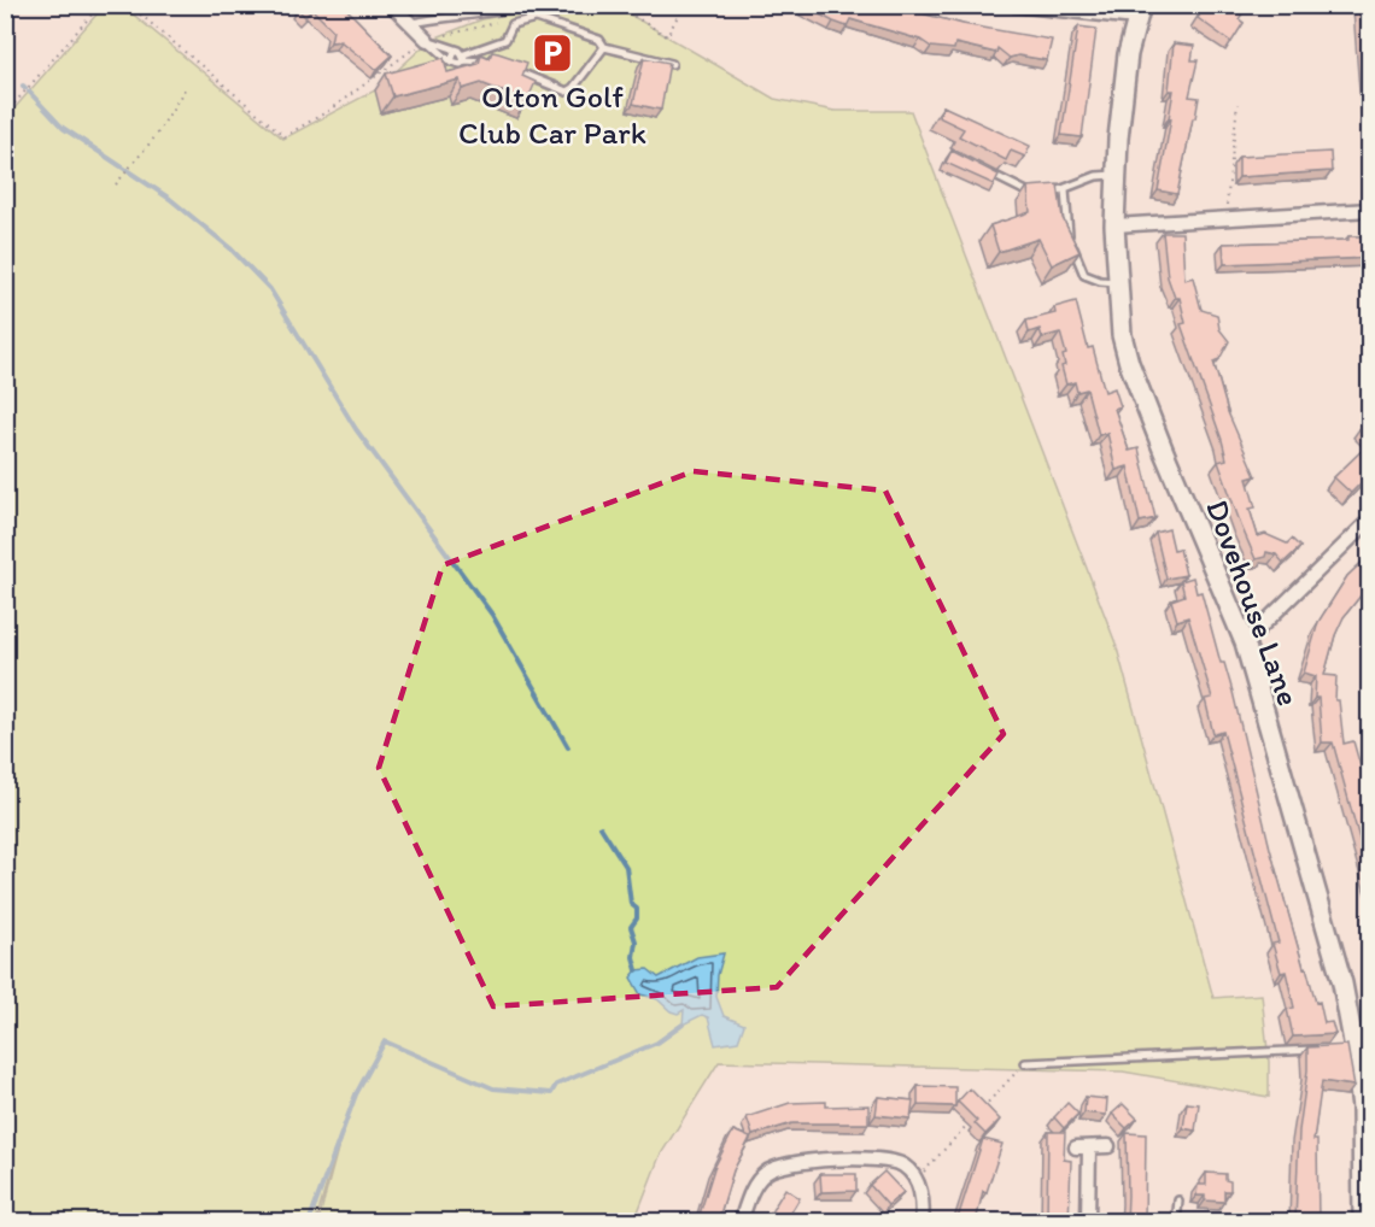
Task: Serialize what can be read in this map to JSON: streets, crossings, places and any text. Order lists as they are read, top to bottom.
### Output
{
  "streets": {
    "street": ["Dovehouse Lane"]
  },
  "places": {
    "parking": ["Olton Golf Club Car Park"]
  }
}
